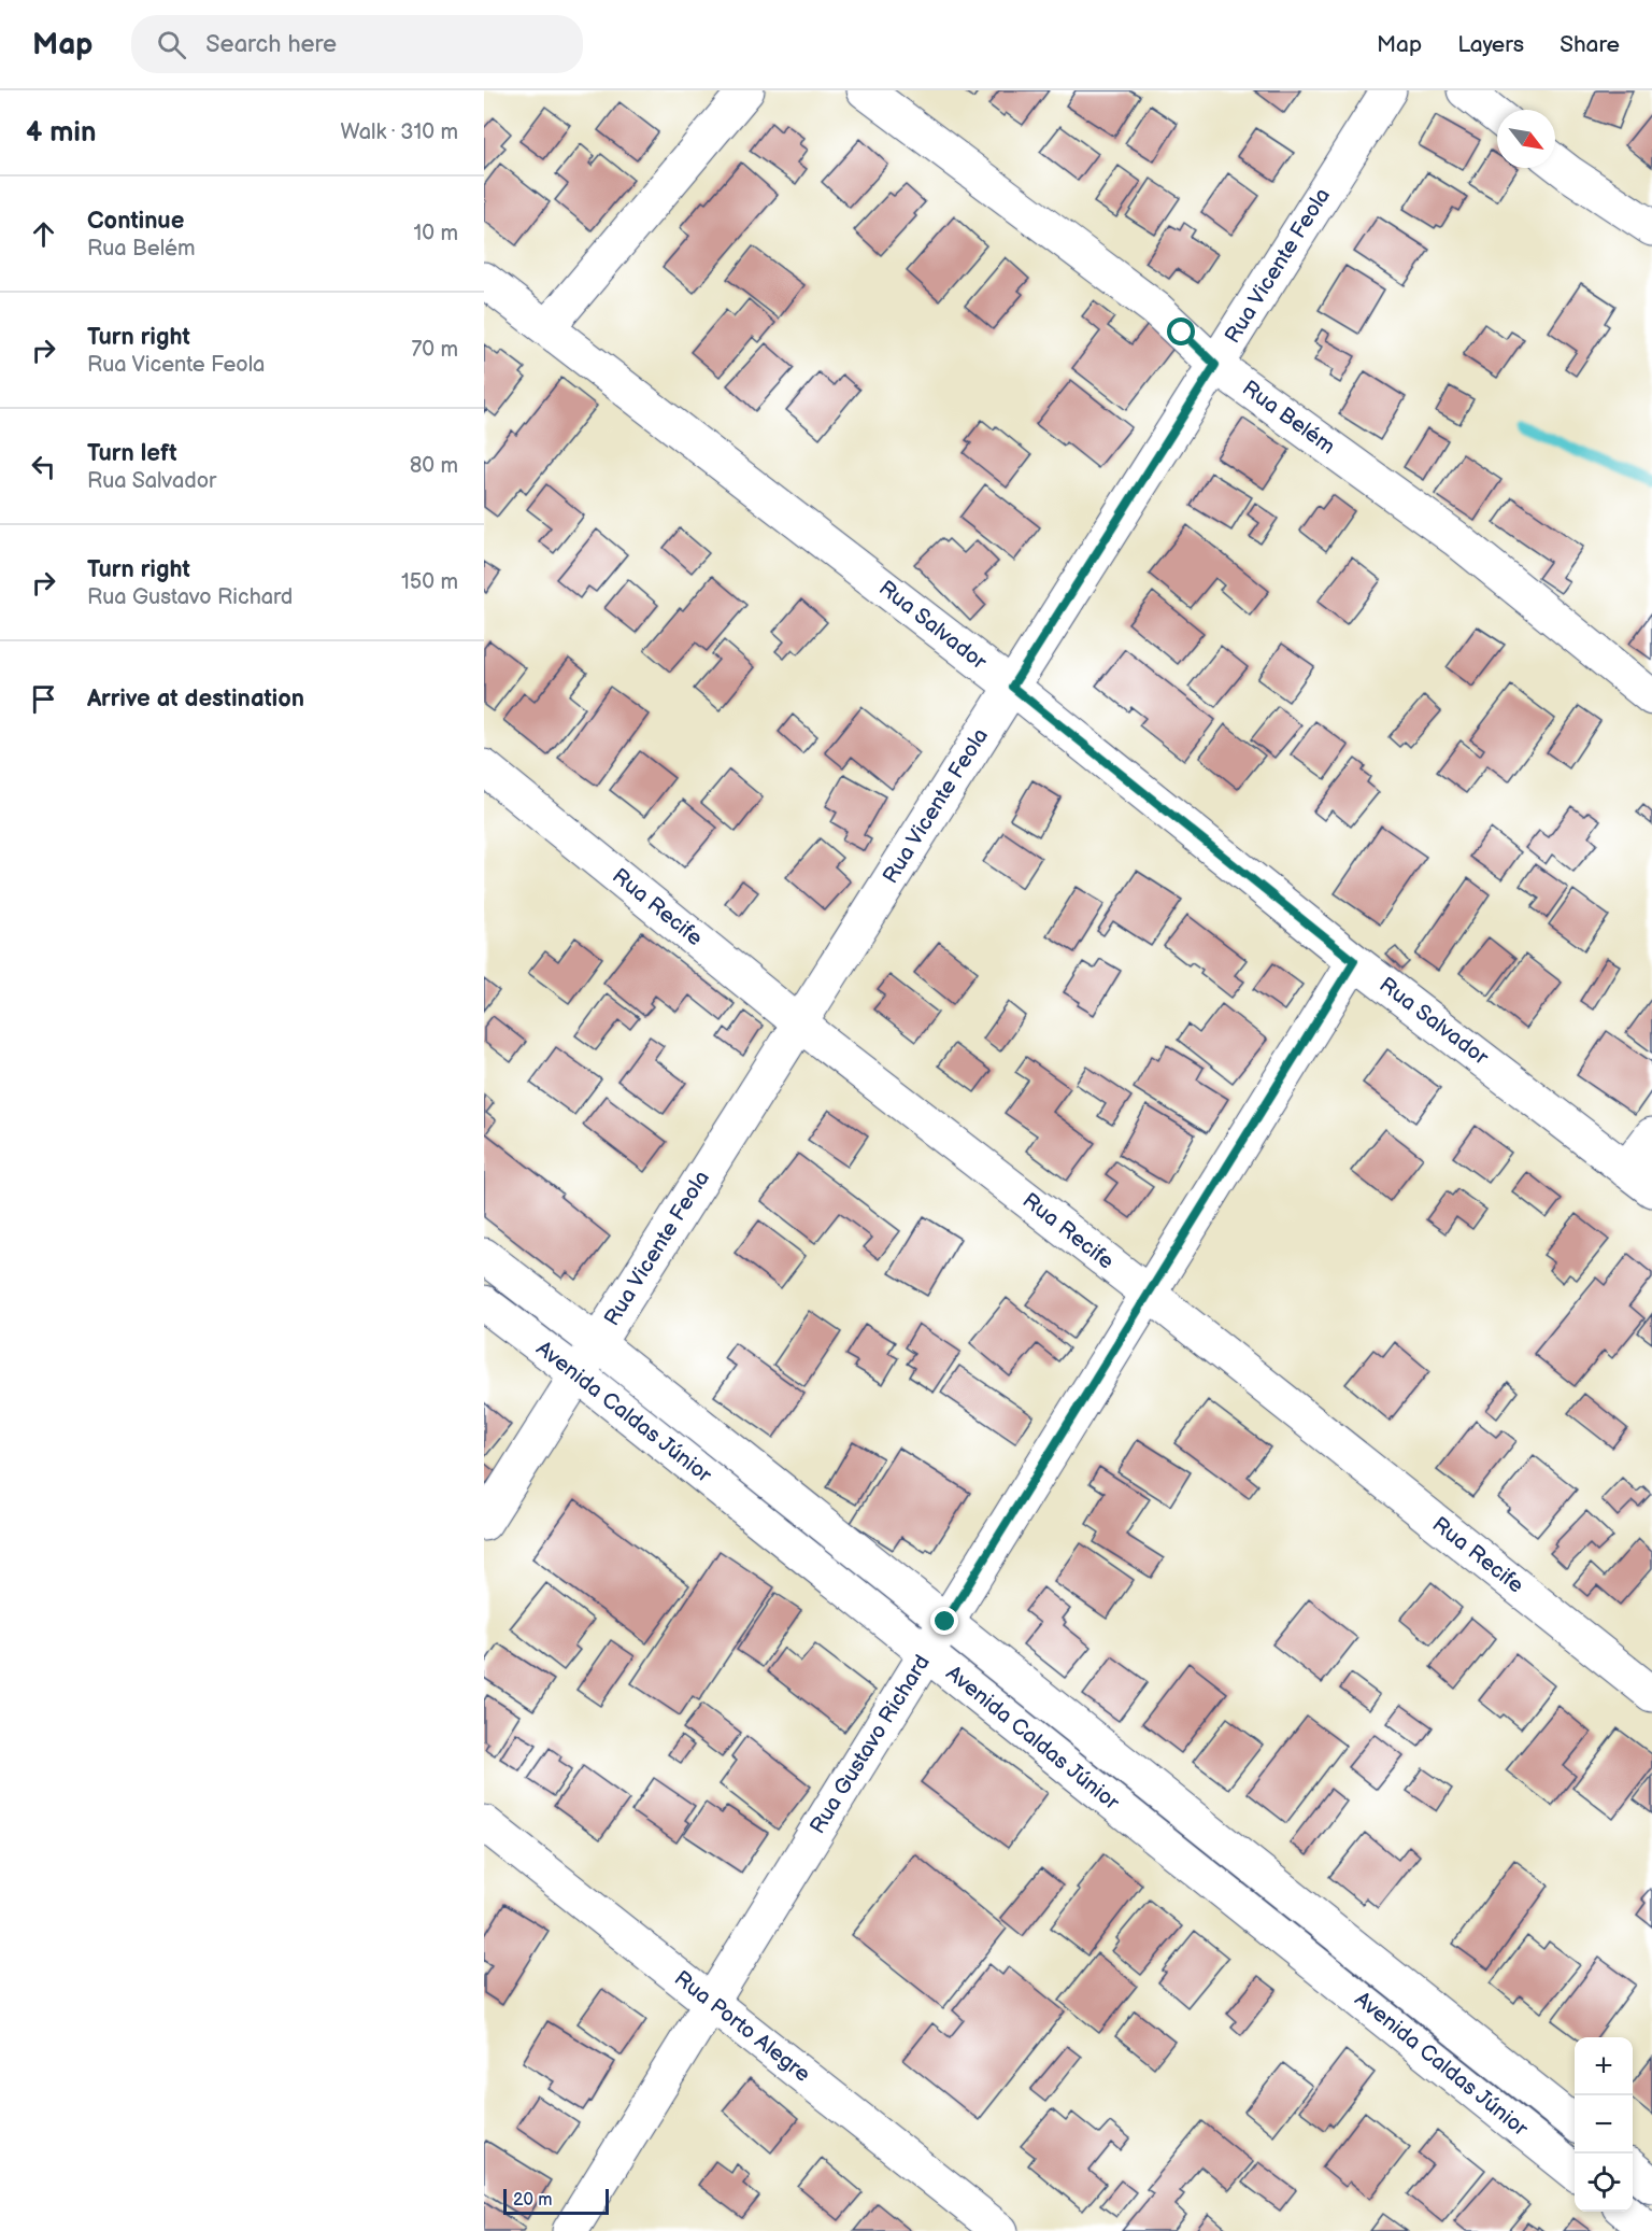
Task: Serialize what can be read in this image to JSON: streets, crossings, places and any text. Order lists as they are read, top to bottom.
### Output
{
  "streets": {
    "street": [
      "Rua Vicente Feola",
      "Rua Belém",
      "Rua Salvador",
      "Rua Recife",
      "Avenida Caldas Júnior",
      "Rua Gustavo Richard",
      "Rua Porto Alegre"
    ]
  },
  "crossings": [
    ["Rua Vicente Feola", "Rua Belém"],
    ["Rua Vicente Feola", "Rua Salvador"],
    ["Rua Vicente Feola", "Rua Recife"],
    ["Rua Vicente Feola", "Avenida Caldas Júnior"],
    ["Rua Salvador", "Rua Gustavo Richard"],
    ["Rua Recife", "Rua Gustavo Richard"],
    ["Avenida Caldas Júnior", "Rua Gustavo Richard"],
    ["Rua Gustavo Richard", "Rua Porto Alegre"]
  ],
  "scale_bar": "20 m",
  "north": "bottom right",
  "page": {
    "header": "Map",
    "search": "Search here",
    "nav": ["Map", "Layers", "Share"],
    "heading": ["4 min", "Walk · 310 m"],
    "list": [
      ["Continue", "Rua Belém", "10 m"],
      ["Turn right", "Rua Vicente Feola", "70 m"],
      ["Turn left", "Rua Salvador", "80 m"],
      ["Turn right", "Rua Gustavo Richard", "150 m"],
      "Arrive at destination"
    ],
    "map_buttons": ["+", "−"],
    "scale": "20 m"
  }
}
